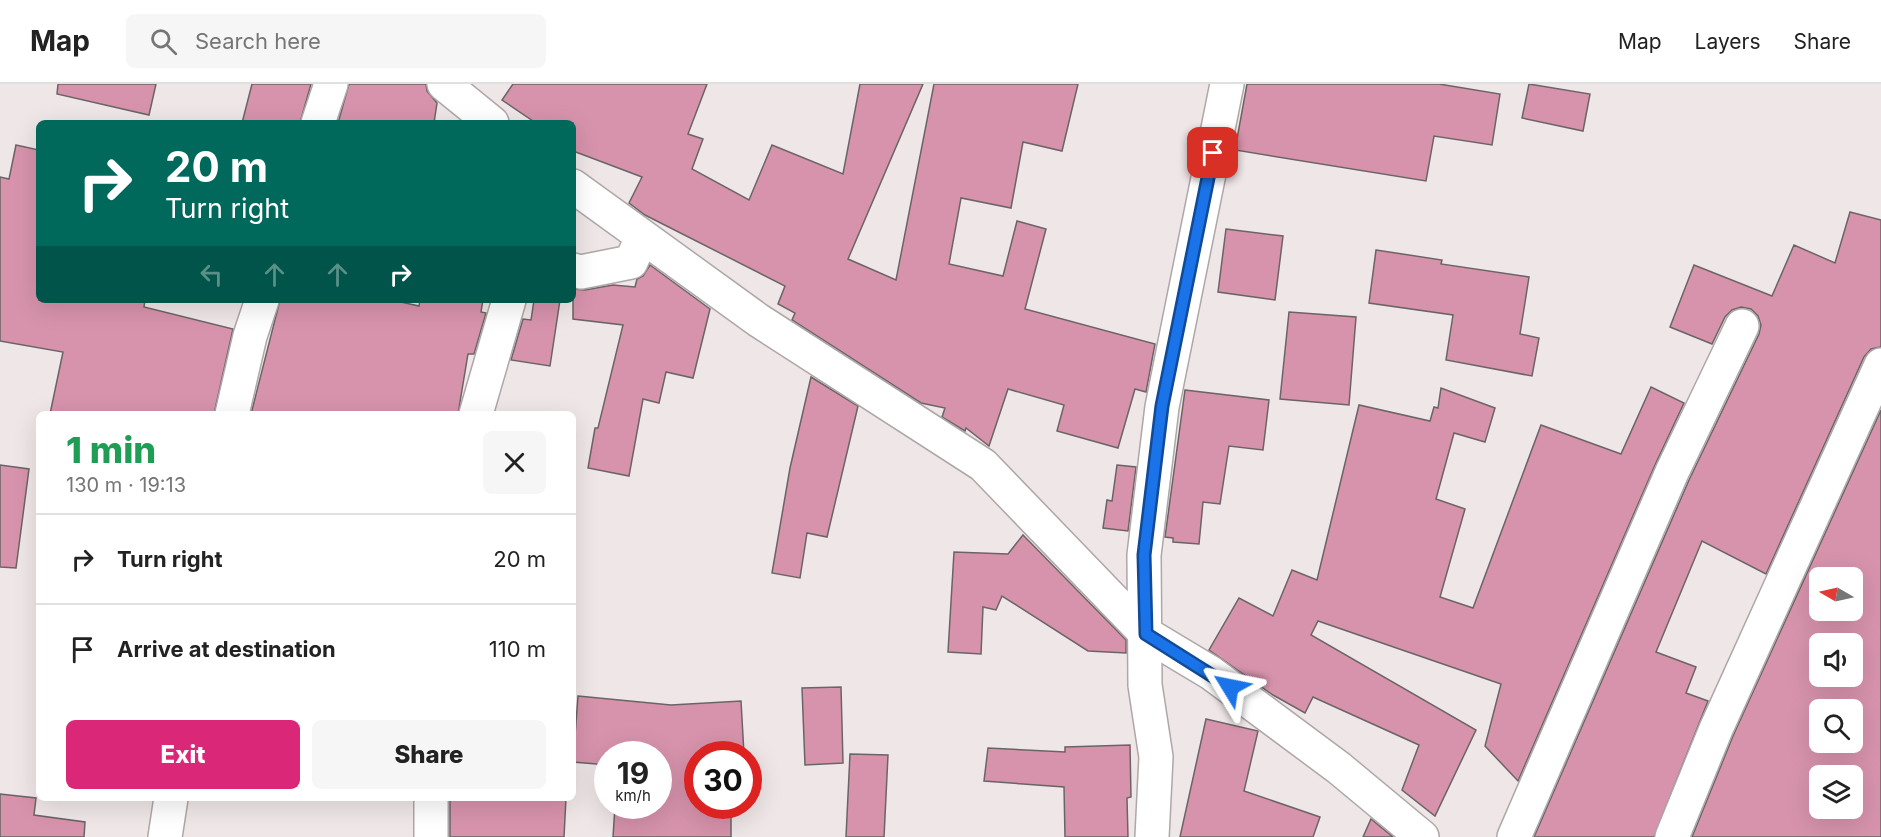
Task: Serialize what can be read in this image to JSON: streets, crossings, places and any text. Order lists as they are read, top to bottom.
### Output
{
  "north": "left",
  "page": {
    "header": "Map",
    "search": "Search here",
    "nav": ["Map", "Layers", "Share"],
    "turn": ["20 m", "Turn right"],
    "heading": ["1 min", "130 m · 19:13"],
    "list": [
      {
        "name": "Turn right",
        "value": "20 m"
      },
      {
        "name": "Arrive at destination",
        "value": "110 m"
      }
    ],
    "buttons": ["Exit", "Share"],
    "speed": "19 km/h",
    "limit": "30"
  }
}
